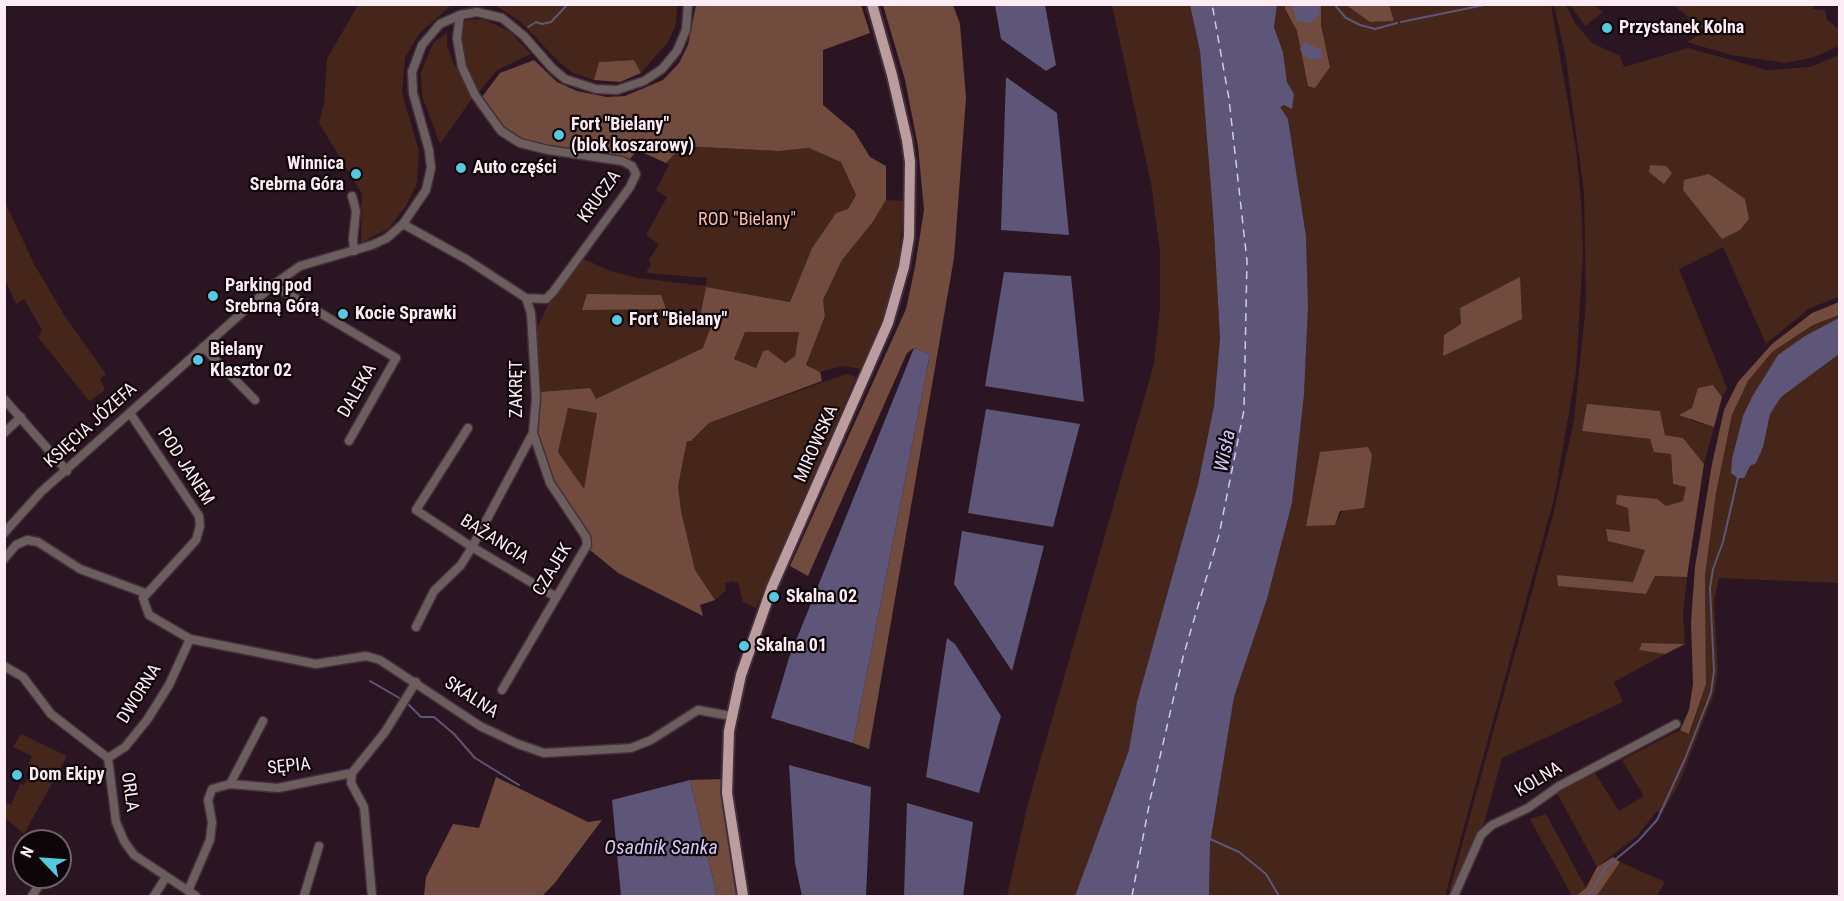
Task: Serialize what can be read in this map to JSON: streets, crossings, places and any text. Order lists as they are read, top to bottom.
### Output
{
  "streets": {
    "main road": ["MIROWSKA"],
    "street": [
      "KRUCZA",
      "ZAKRĘT",
      "DALEKA",
      "KSIĘCIA JÓZEFA",
      "POD JANEM",
      "BAŻANCIA",
      "CZAJEK",
      "DWORNA",
      "SKALNA",
      "SĘPIA",
      "KOLNA",
      "ORLA"
    ]
  },
  "crossings": [
    ["KRUCZA", "ZAKRĘT"],
    ["KRUCZA", "KSIĘCIA JÓZEFA"],
    ["ZAKRĘT", "BAŻANCIA"],
    ["ZAKRĘT", "CZAJEK"],
    ["DALEKA", "KSIĘCIA JÓZEFA"],
    ["KSIĘCIA JÓZEFA", "POD JANEM"],
    ["MIROWSKA", "SKALNA"],
    ["BAŻANCIA", "CZAJEK"],
    ["DWORNA", "SKALNA"],
    ["DWORNA", "ORLA"],
    ["SĘPIA", "ORLA"]
  ],
  "water": ["Wisła", "Osadnik Sanka"],
  "parks": ["ROD \"Bielany\""],
  "places": [
    "Przystanek Kolna",
    "Fort \"Bielany\" (blok koszarowy)",
    "Auto części",
    "Winnica Srebrna Góra",
    "Parking pod Srebrną Górą",
    "Kocie Sprawki",
    "Fort \"Bielany\"",
    "Bielany Klasztor 02",
    "Skalna 02",
    "Skalna 01",
    "Dom Ekipy"
  ],
  "north": "top left"
}
